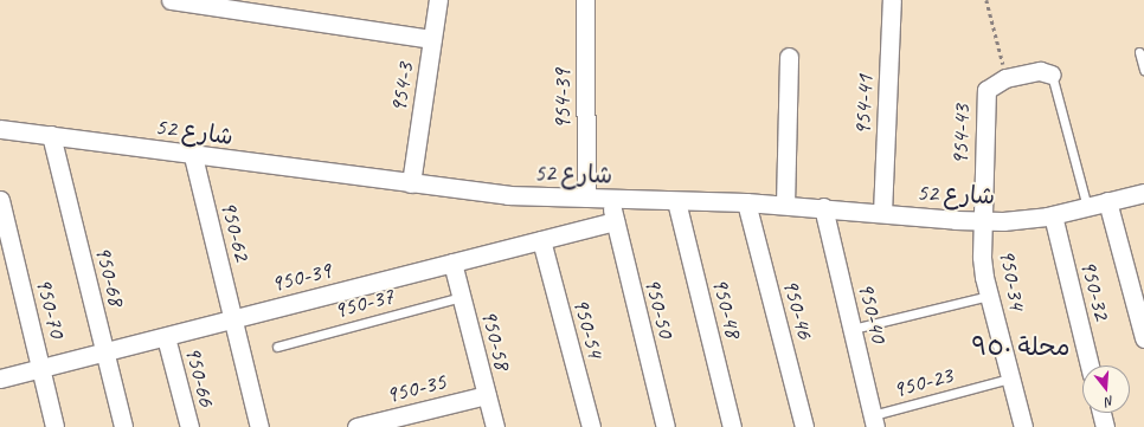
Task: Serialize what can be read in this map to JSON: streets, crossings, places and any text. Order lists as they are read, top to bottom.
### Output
{
  "streets": {
    "street": [
      "954-3",
      "954-39",
      "954-41",
      "شارع 52",
      "954-43",
      "950-62",
      "950-68",
      "950-39",
      "950-34",
      "950-32",
      "950-70",
      "950-50",
      "950-48",
      "950-46",
      "950-40",
      "950-54",
      "950-58",
      "950-66",
      "950-35"
    ],
    "lane": ["950-37", "950-23"]
  },
  "crossings": [
    ["954-3", "شارع 52"],
    ["954-39", "شارع 52"],
    ["954-41", "شارع 52"],
    ["شارع 52", "954-43"],
    ["شارع 52", "950-62"],
    ["شارع 52", "950-68"],
    ["شارع 52", "950-34"],
    ["شارع 52", "950-32"],
    ["شارع 52", "950-50"],
    ["شارع 52", "950-48"],
    ["شارع 52", "950-46"],
    ["شارع 52", "950-40"],
    ["954-43", "950-34"],
    ["950-62", "950-39"],
    ["950-68", "950-39"],
    ["950-39", "950-70"],
    ["950-39", "950-50"],
    ["950-39", "950-54"],
    ["950-39", "950-58"],
    ["950-39", "950-66"],
    ["950-34", "950-23"],
    ["950-37", "950-58"],
    ["950-40", "950-23"],
    ["950-58", "950-35"]
  ],
  "districts": ["محلة ٩٥٠"],
  "north": "bottom"
}
